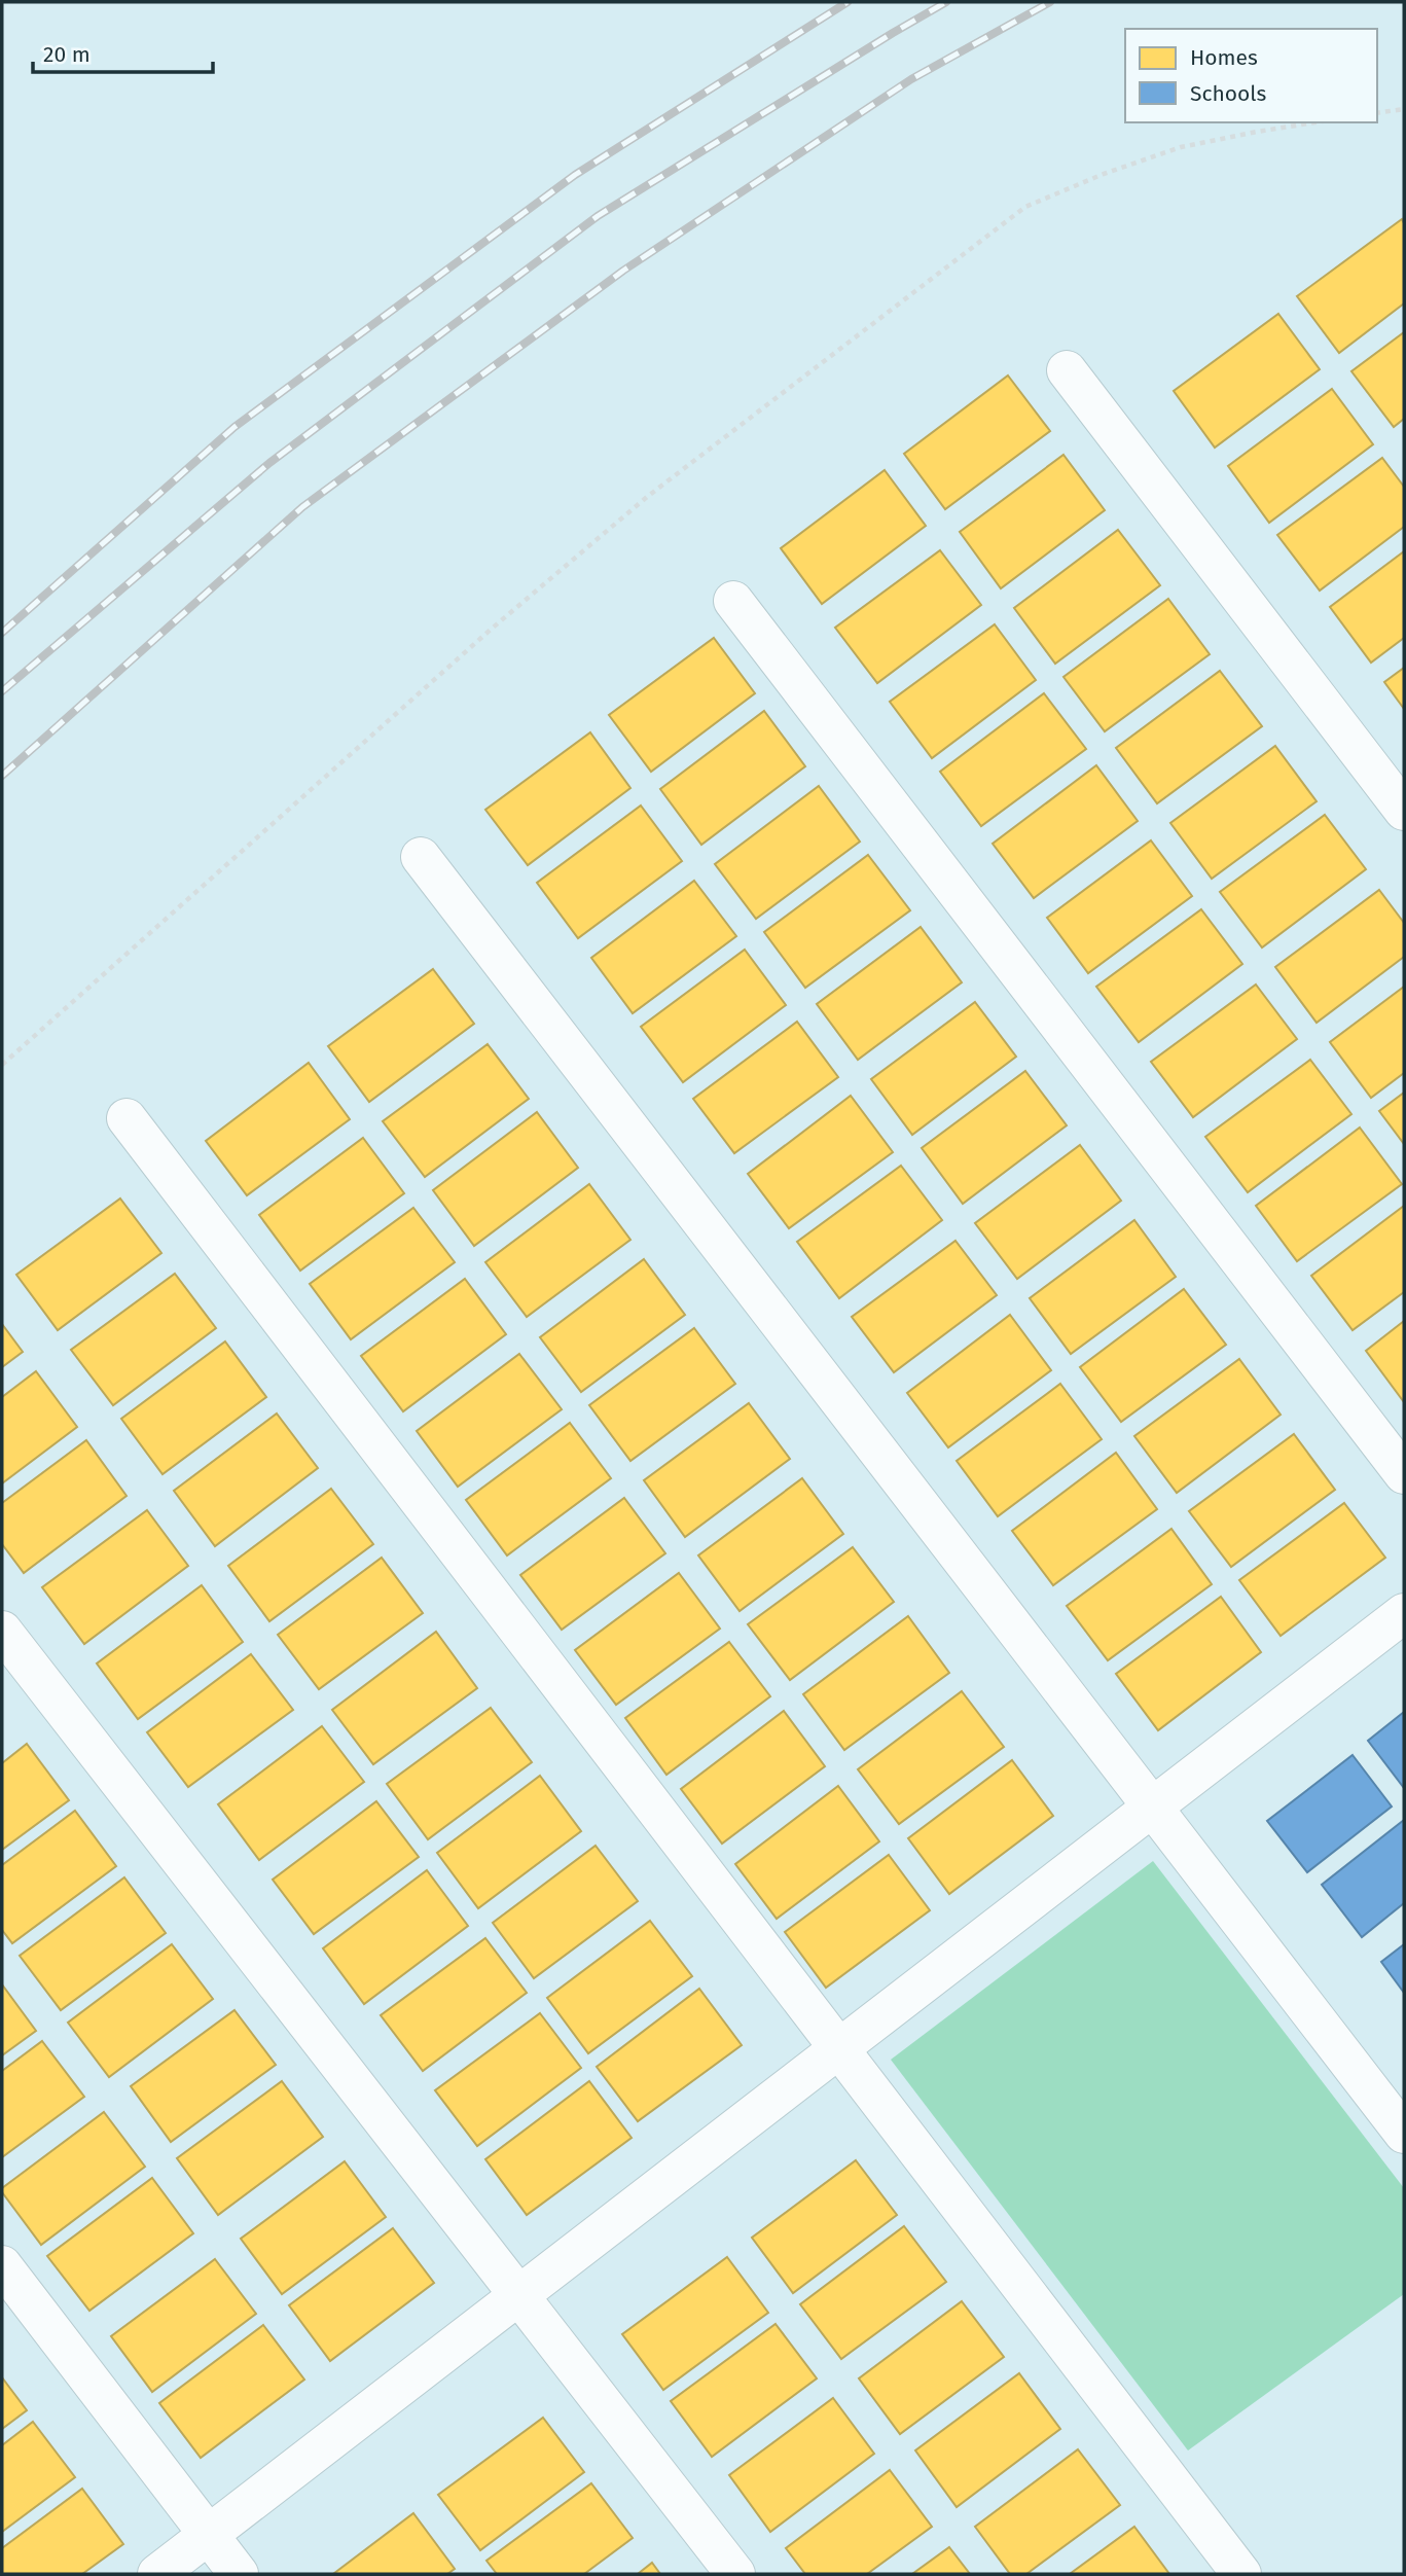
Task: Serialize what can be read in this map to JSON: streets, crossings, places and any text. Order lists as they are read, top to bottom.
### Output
{
  "legend": ["Homes", "Schools"],
  "scale_bar": "20 m"
}
